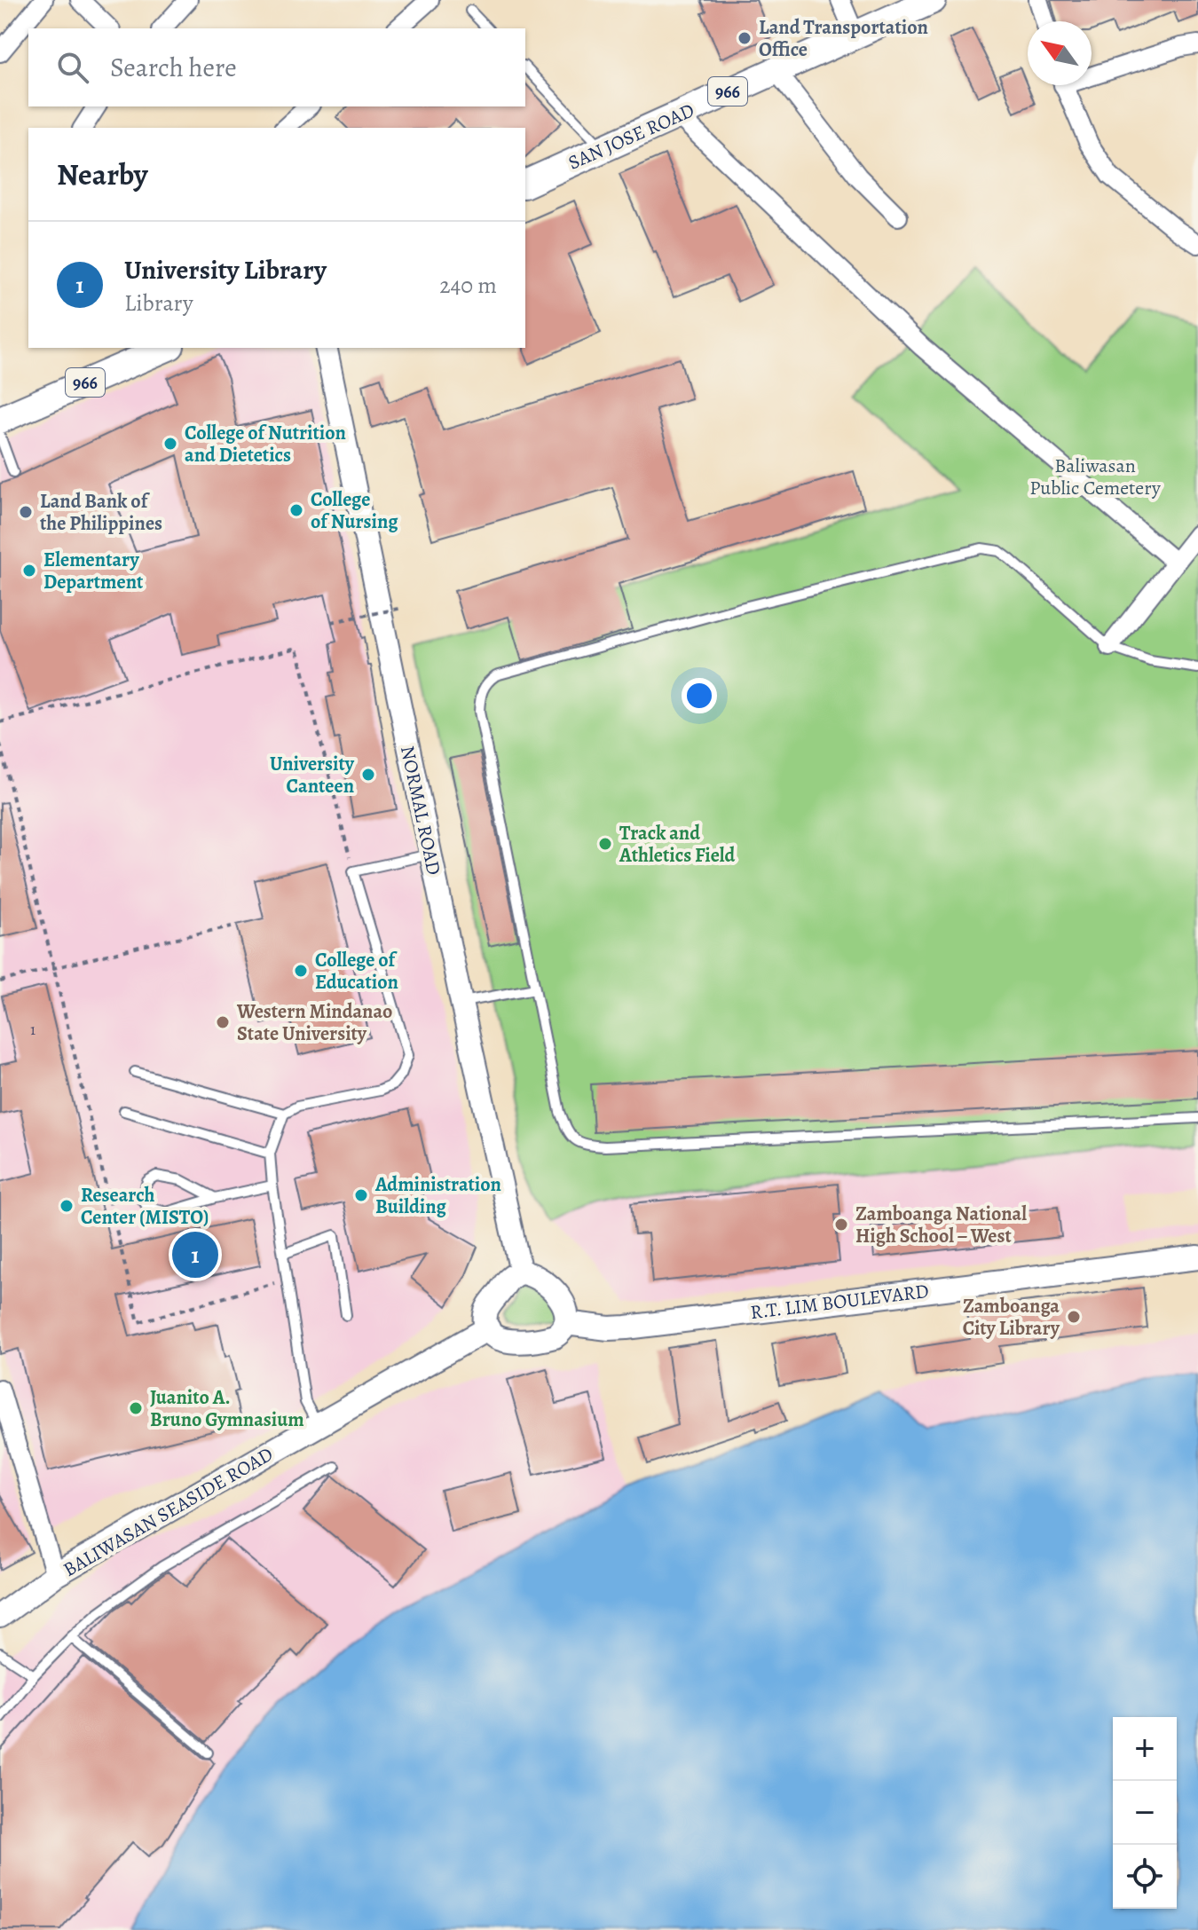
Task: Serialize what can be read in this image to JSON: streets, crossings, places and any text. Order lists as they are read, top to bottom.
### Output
{
  "streets": {
    "main road": [
      "966",
      "SAN JOSE ROAD",
      "R.T. LIM BOULEVARD",
      "BALIWASAN SEASIDE ROAD"
    ],
    "street": ["NORMAL ROAD"]
  },
  "crossings": [
    ["NORMAL ROAD", "R.T. LIM BOULEVARD"],
    ["NORMAL ROAD", "BALIWASAN SEASIDE ROAD"],
    ["R.T. LIM BOULEVARD", "BALIWASAN SEASIDE ROAD"]
  ],
  "parks": ["Baliwasan Public Cemetery"],
  "places": [
    "Land Transportation Office",
    "College of Nutrition and Dietetics",
    "College of Nursing",
    "Land Bank of the Philippines",
    "Elementary Department",
    "University Canteen",
    "Track and Athletics Field",
    "College of Education",
    "Western Mindanao State University",
    "Administration Building",
    "Research Center (MISTO)",
    "Zamboanga National High School – West",
    "Zamboanga City Library",
    "Juanito A. Bruno Gymnasium"
  ],
  "house_numbers": ["1"],
  "north": "top left",
  "page": {
    "search": "Search here",
    "heading": "Nearby",
    "list": [
      {
        "mark": "1",
        "name": "University Library",
        "note": "Library",
        "value": "240 m"
      }
    ],
    "pins": "1",
    "map_buttons": ["+", "−"]
  }
}
